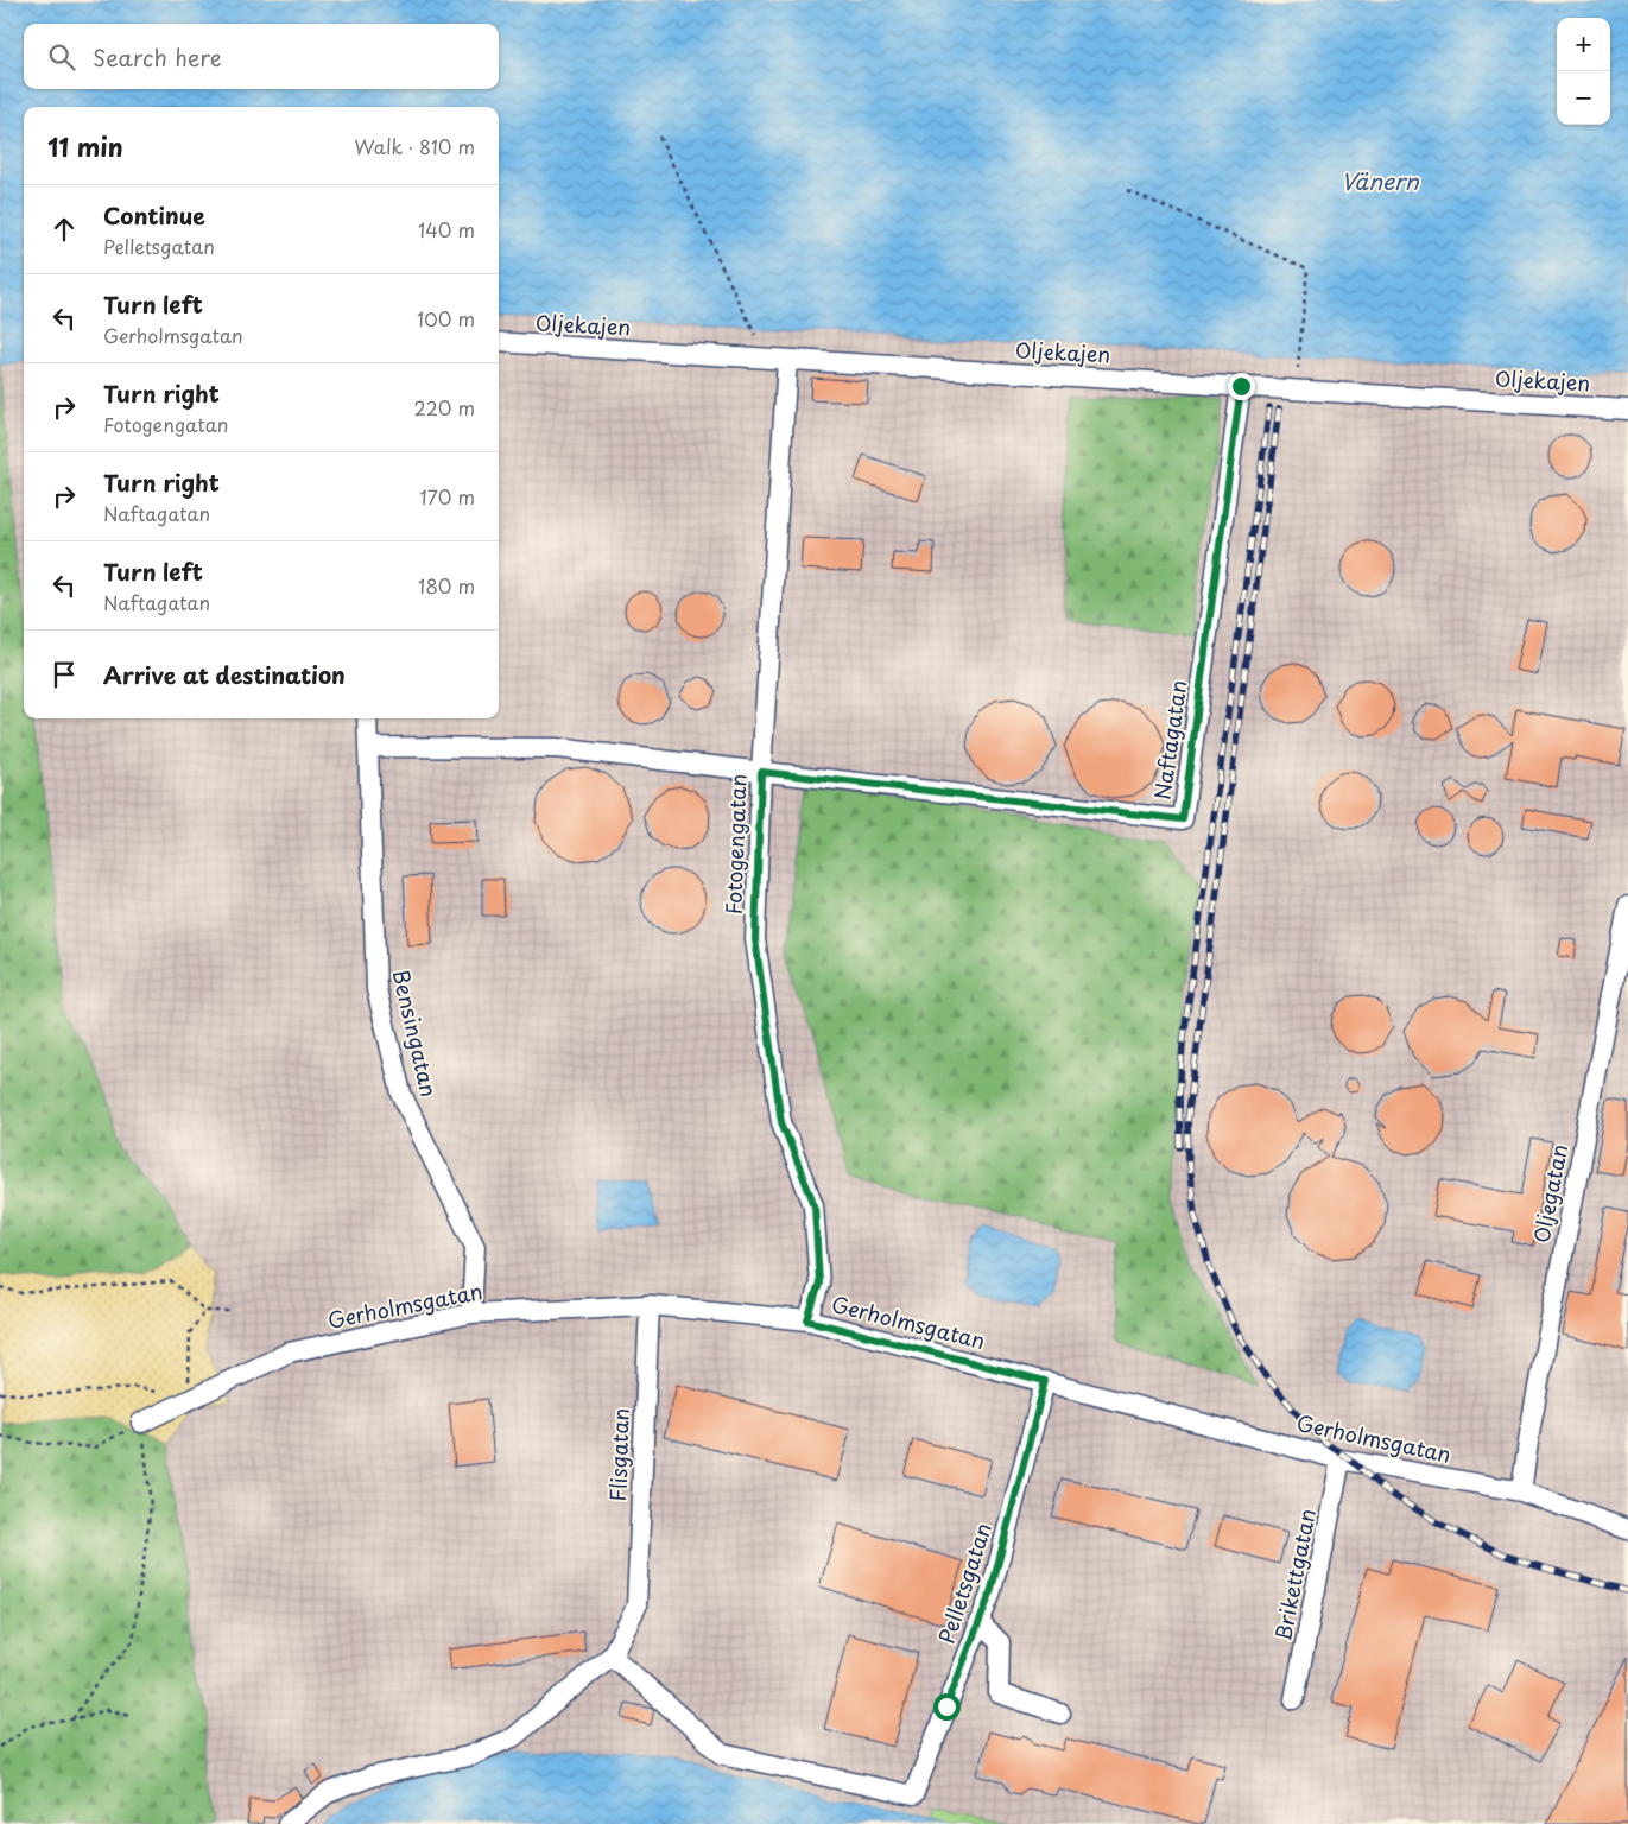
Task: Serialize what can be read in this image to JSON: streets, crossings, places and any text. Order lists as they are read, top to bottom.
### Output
{
  "streets": {
    "lane": [
      "Oljekajen",
      "Naftagatan",
      "Fotogengatan",
      "Bensingatan",
      "Oljegatan",
      "Gerholmsgatan",
      "Flisgatan",
      "Brikettgatan",
      "Pelletsgatan"
    ]
  },
  "crossings": [
    ["Oljekajen", "Naftagatan"],
    ["Oljekajen", "Fotogengatan"],
    ["Naftagatan", "Fotogengatan"],
    ["Fotogengatan", "Gerholmsgatan"],
    ["Bensingatan", "Gerholmsgatan"],
    ["Oljegatan", "Gerholmsgatan"],
    ["Gerholmsgatan", "Flisgatan"],
    ["Gerholmsgatan", "Brikettgatan"],
    ["Gerholmsgatan", "Pelletsgatan"],
    ["Flisgatan", "Pelletsgatan"]
  ],
  "water": ["Vänern"],
  "page": {
    "map_buttons": ["+", "−"],
    "search": "Search here",
    "heading": ["11 min", "Walk · 810 m"],
    "list": [
      ["Continue", "Pelletsgatan", "140 m"],
      ["Turn left", "Gerholmsgatan", "100 m"],
      ["Turn right", "Fotogengatan", "220 m"],
      ["Turn right", "Naftagatan", "170 m"],
      ["Turn left", "Naftagatan", "180 m"],
      "Arrive at destination"
    ]
  }
}
